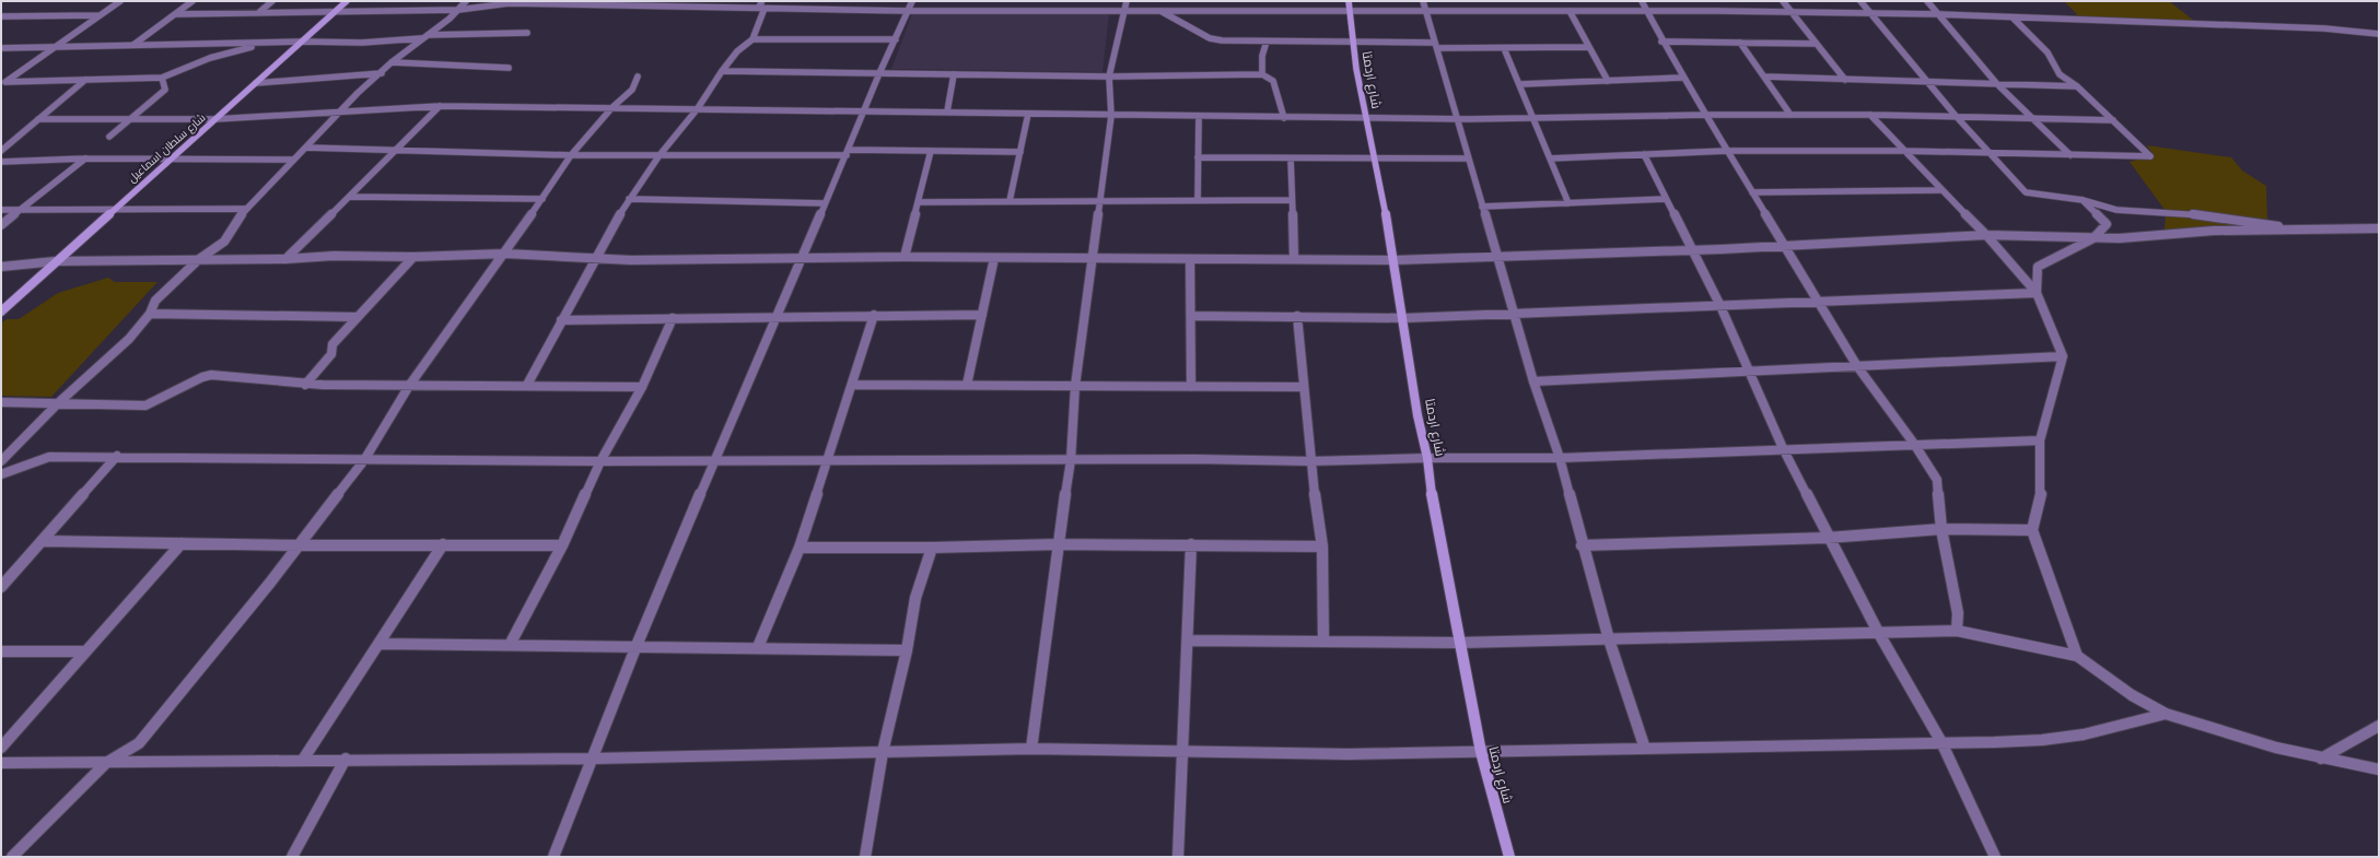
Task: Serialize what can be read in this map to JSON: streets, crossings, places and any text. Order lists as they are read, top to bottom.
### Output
{
  "streets": {
    "main road": ["شارع اردمتا", "شارع سلطان اسماعيل"]
  }
}
